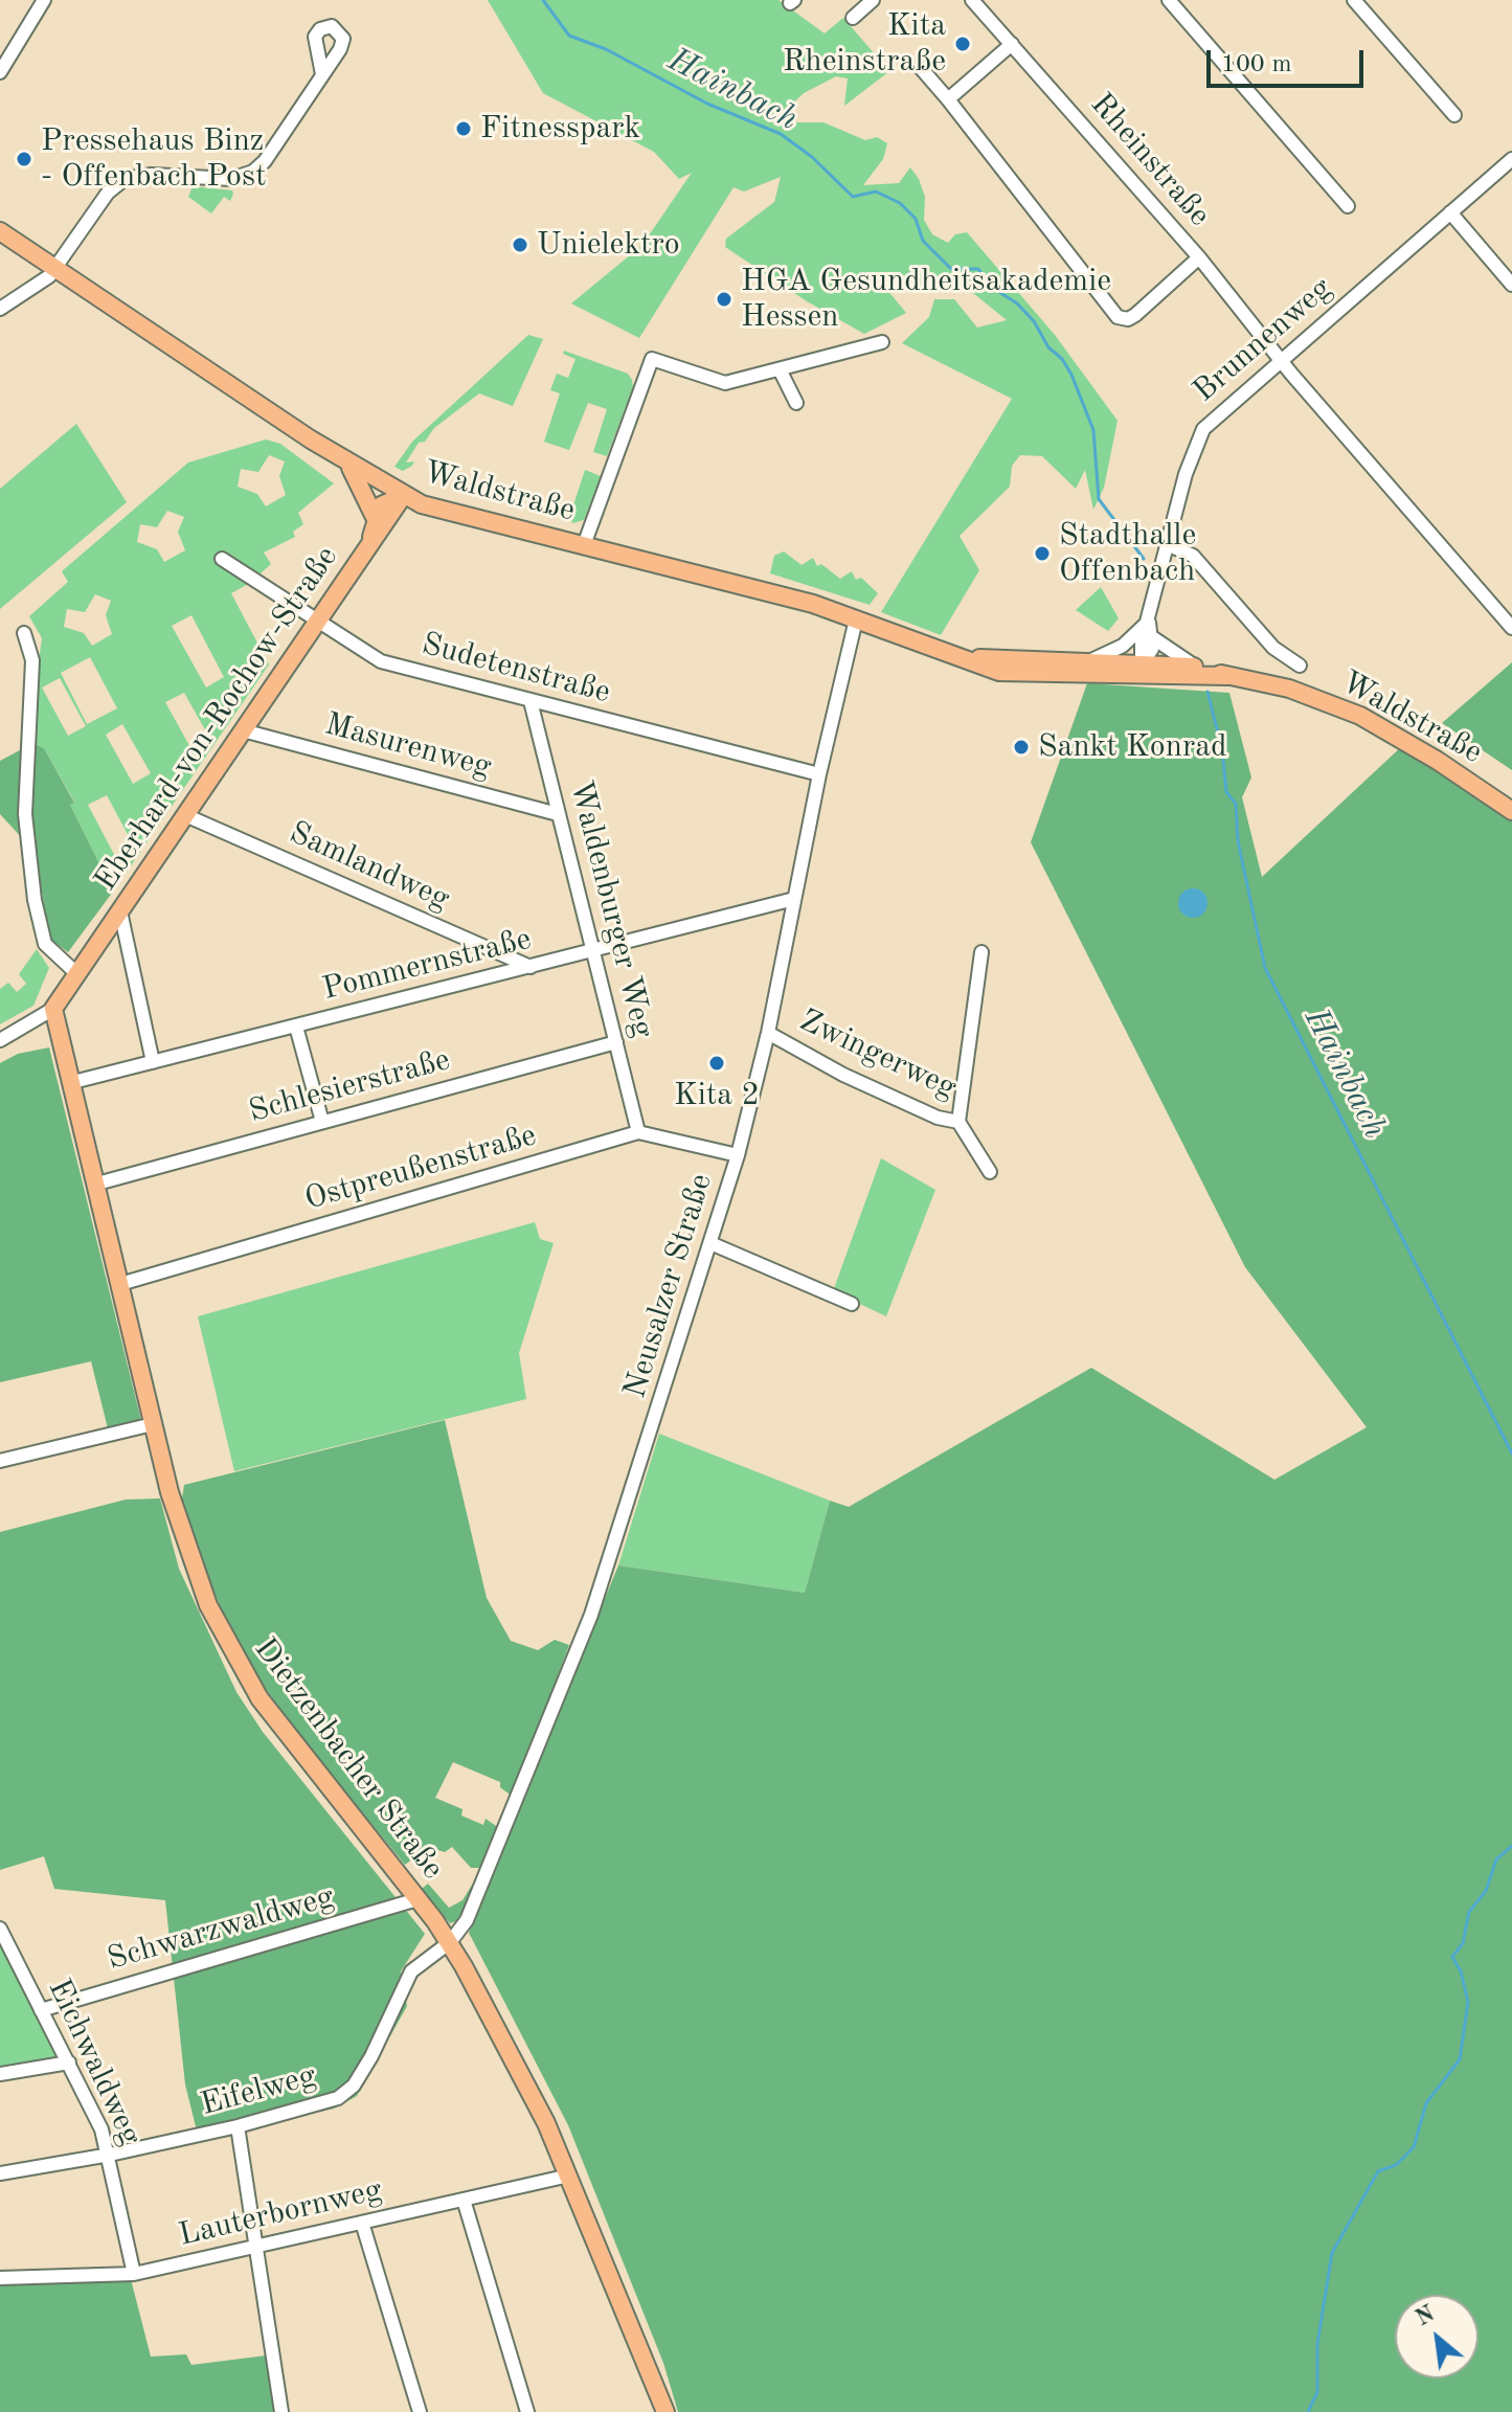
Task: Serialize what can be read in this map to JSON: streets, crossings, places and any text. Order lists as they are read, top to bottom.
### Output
{
  "streets": {
    "main road": ["Waldstraße", "Eberhard-von-Rochow-Straße", "Dietzenbacher Straße"],
    "street": [
      "Rheinstraße",
      "Brunnenweg",
      "Sudetenstraße",
      "Masurenweg",
      "Samlandweg",
      "Waldenburger Weg",
      "Pommernstraße",
      "Zwingerweg",
      "Schlesierstraße",
      "Ostpreußenstraße",
      "Neusalzer Straße",
      "Schwarzwaldweg",
      "Eichwaldweg",
      "Eifelweg",
      "Lauterbornweg"
    ]
  },
  "crossings": [
    ["Rheinstraße", "Brunnenweg"],
    ["Brunnenweg", "Waldstraße"],
    ["Waldstraße", "Eberhard-von-Rochow-Straße"],
    ["Waldstraße", "Neusalzer Straße"],
    ["Sudetenstraße", "Eberhard-von-Rochow-Straße"],
    ["Sudetenstraße", "Waldenburger Weg"],
    ["Sudetenstraße", "Neusalzer Straße"],
    ["Eberhard-von-Rochow-Straße", "Masurenweg"],
    ["Eberhard-von-Rochow-Straße", "Samlandweg"],
    ["Eberhard-von-Rochow-Straße", "Dietzenbacher Straße"],
    ["Masurenweg", "Waldenburger Weg"],
    ["Samlandweg", "Pommernstraße"],
    ["Waldenburger Weg", "Pommernstraße"],
    ["Waldenburger Weg", "Schlesierstraße"],
    ["Waldenburger Weg", "Ostpreußenstraße"],
    ["Pommernstraße", "Neusalzer Straße"],
    ["Pommernstraße", "Dietzenbacher Straße"],
    ["Zwingerweg", "Neusalzer Straße"],
    ["Schlesierstraße", "Dietzenbacher Straße"],
    ["Ostpreußenstraße", "Neusalzer Straße"],
    ["Ostpreußenstraße", "Dietzenbacher Straße"],
    ["Neusalzer Straße", "Dietzenbacher Straße"],
    ["Neusalzer Straße", "Eifelweg"],
    ["Dietzenbacher Straße", "Schwarzwaldweg"],
    ["Dietzenbacher Straße", "Eifelweg"],
    ["Dietzenbacher Straße", "Lauterbornweg"],
    ["Schwarzwaldweg", "Eichwaldweg"],
    ["Eichwaldweg", "Eifelweg"],
    ["Eichwaldweg", "Lauterbornweg"]
  ],
  "water": ["Hainbach"],
  "places": [
    "Kita Rheinstraße",
    "Fitnesspark",
    "Pressehaus Binz - Offenbach Post",
    "Unielektro",
    "HGA Gesundheitsakademie Hessen",
    "Stadthalle Offenbach",
    "Sankt Konrad",
    "Kita 2"
  ],
  "scale_bar": "100 m",
  "north": "top left"
}
